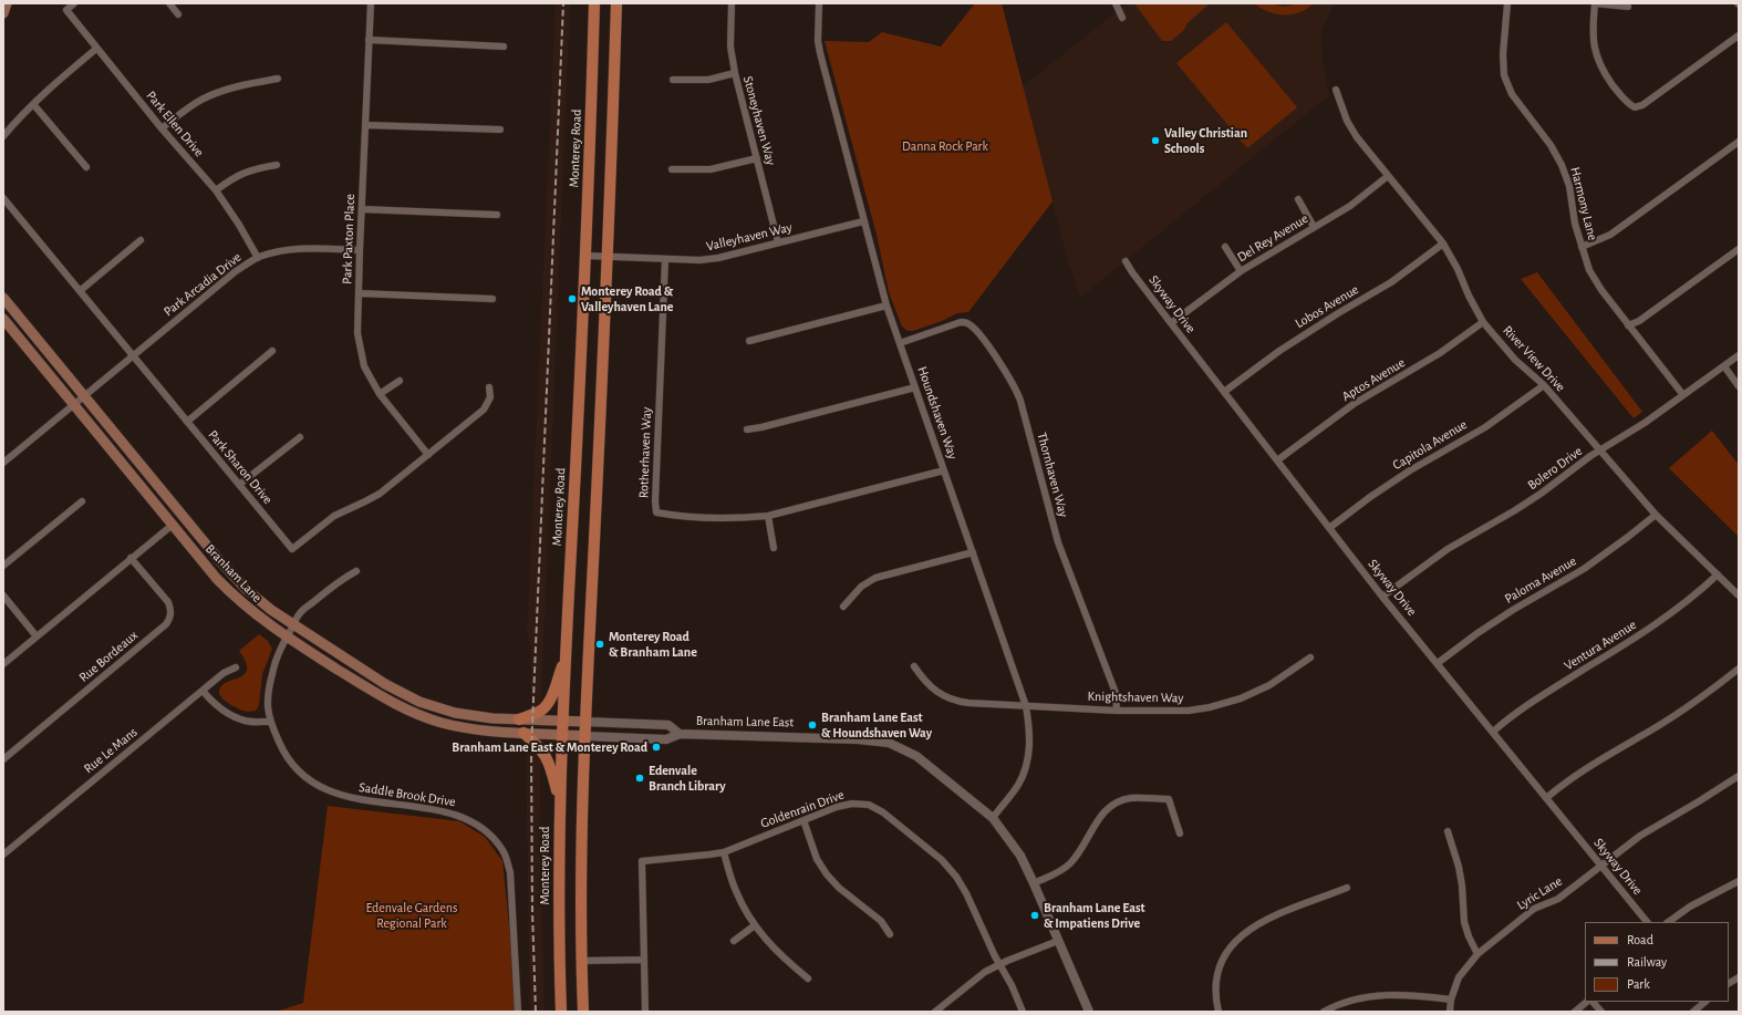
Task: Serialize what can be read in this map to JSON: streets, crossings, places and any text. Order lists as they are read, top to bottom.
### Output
{
  "streets": {
    "main road": ["Monterey Road", "Branham Lane", "Branham Lane East"],
    "street": [
      "Stoneyhaven Way",
      "Park Ellen Drive",
      "Harmony Lane",
      "Valleyhaven Way",
      "Del Rey Avenue",
      "Park Paxton Place",
      "Park Arcadia Drive",
      "Skyway Drive",
      "Lobos Avenue",
      "River View Drive",
      "Aptos Avenue",
      "Houndshaven Way",
      "Capitola Avenue",
      "Rotherhaven Way",
      "Park Sharon Drive",
      "Bolero Drive",
      "Thornhaven Way",
      "Paloma Avenue",
      "Ventura Avenue",
      "Rue Bordeaux",
      "Knightshaven Way",
      "Rue Le Mans",
      "Saddle Brook Drive",
      "Goldenrain Drive",
      "Lyric Lane"
    ]
  },
  "crossings": [
    ["Stoneyhaven Way", "Valleyhaven Way"],
    ["Park Ellen Drive", "Park Arcadia Drive"],
    ["Monterey Road", "Valleyhaven Way"],
    ["Monterey Road", "Branham Lane East"],
    ["Harmony Lane", "Bolero Drive"],
    ["Valleyhaven Way", "Houndshaven Way"],
    ["Valleyhaven Way", "Rotherhaven Way"],
    ["Del Rey Avenue", "Skyway Drive"],
    ["Del Rey Avenue", "River View Drive"],
    ["Park Paxton Place", "Park Arcadia Drive"],
    ["Park Paxton Place", "Park Sharon Drive"],
    ["Park Arcadia Drive", "Park Sharon Drive"],
    ["Park Arcadia Drive", "Branham Lane"],
    ["Skyway Drive", "Lobos Avenue"],
    ["Skyway Drive", "Aptos Avenue"],
    ["Skyway Drive", "Capitola Avenue"],
    ["Skyway Drive", "Bolero Drive"],
    ["Skyway Drive", "Paloma Avenue"],
    ["Skyway Drive", "Ventura Avenue"],
    ["Skyway Drive", "Lyric Lane"],
    ["Lobos Avenue", "River View Drive"],
    ["River View Drive", "Aptos Avenue"],
    ["River View Drive", "Capitola Avenue"],
    ["River View Drive", "Bolero Drive"],
    ["River View Drive", "Paloma Avenue"],
    ["River View Drive", "Ventura Avenue"],
    ["Houndshaven Way", "Rotherhaven Way"],
    ["Houndshaven Way", "Thornhaven Way"],
    ["Houndshaven Way", "Knightshaven Way"],
    ["Houndshaven Way", "Branham Lane East"],
    ["Thornhaven Way", "Knightshaven Way"],
    ["Branham Lane", "Branham Lane East"],
    ["Branham Lane", "Saddle Brook Drive"]
  ],
  "parks": ["Danna Rock Park", "Edenvale Gardens Regional Park"],
  "places": [
    "Valley Christian Schools",
    "Monterey Road & Valleyhaven Lane",
    "Monterey Road & Branham Lane",
    "Branham Lane East & Houndshaven Way",
    "Branham Lane East & Monterey Road",
    "Edenvale Branch Library",
    "Branham Lane East & Impatiens Drive"
  ],
  "legend": ["Road", "Railway", "Park"]
}
